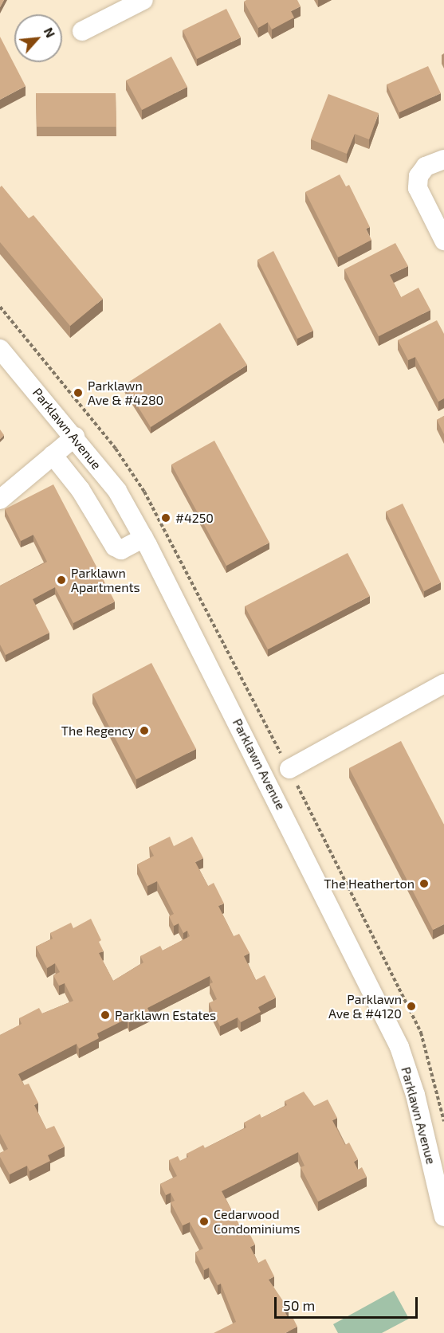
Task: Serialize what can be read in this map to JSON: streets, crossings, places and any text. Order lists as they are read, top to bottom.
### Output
{
  "streets": {
    "street": ["Parklawn Avenue"]
  },
  "places": [
    "Parklawn Ave & #4280",
    "#4250",
    "Parklawn Apartments",
    "The Regency",
    "The Heatherton",
    "Parklawn Ave & #4120",
    "Parklawn Estates",
    "Cedarwood Condominiums"
  ],
  "scale_bar": "50 m",
  "north": "top right"
}
